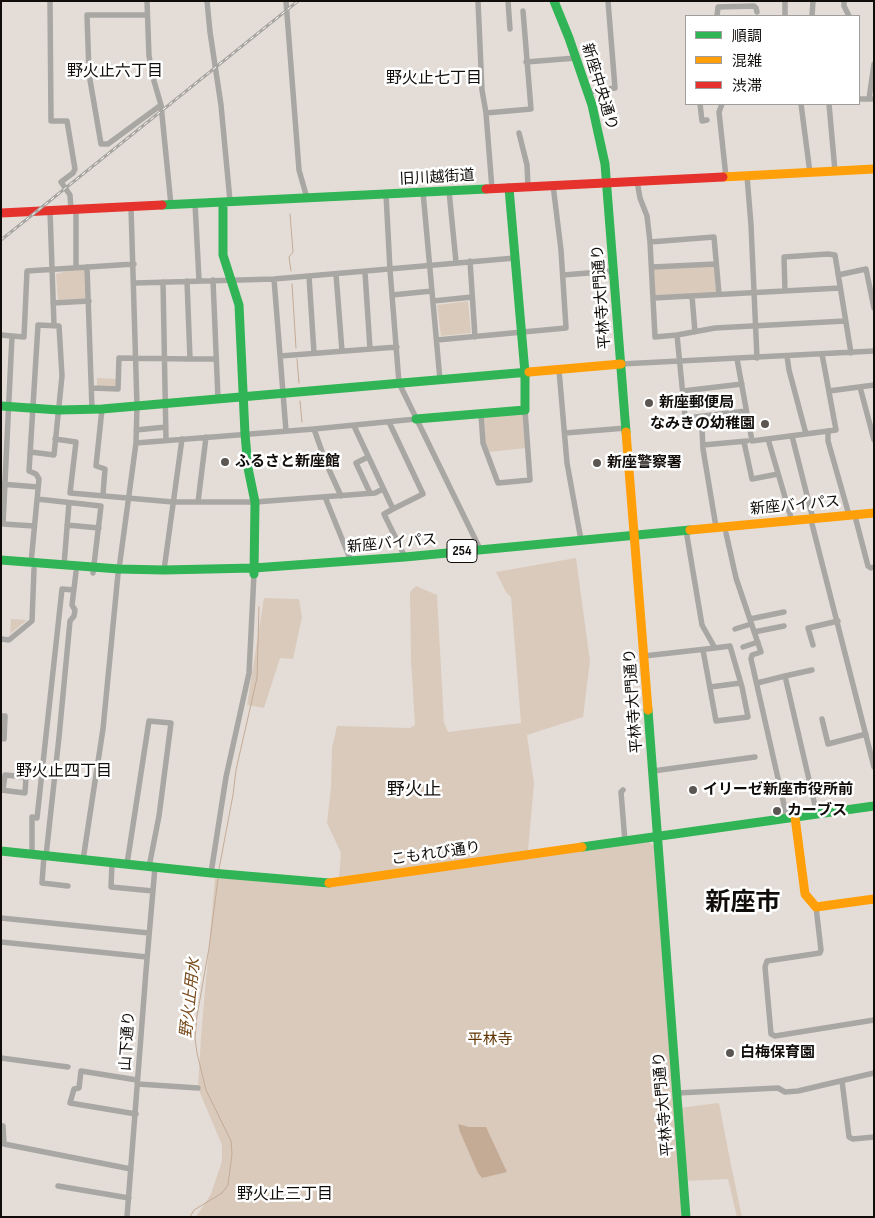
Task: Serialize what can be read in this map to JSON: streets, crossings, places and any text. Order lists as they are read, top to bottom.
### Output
{
  "streets": {
    "main road": [
      "新座中央通り",
      "旧川越街道",
      "平林寺大門通り",
      "新座バイパス",
      "254",
      "こもれび通り"
    ],
    "street": ["山下通り"]
  },
  "crossings": [
    ["新座中央通り", "旧川越街道"],
    ["新座中央通り", "平林寺大門通り"],
    ["旧川越街道", "平林寺大門通り"],
    ["平林寺大門通り", "新座バイパス"],
    ["平林寺大門通り", "こもれび通り"],
    ["こもれび通り", "山下通り"]
  ],
  "districts": [
    "野火止六丁目",
    "野火止七丁目",
    "野火止四丁目",
    "野火止",
    "新座市",
    "野火止三丁目"
  ],
  "water": ["野火止用水"],
  "parks": ["平林寺"],
  "places": [
    "新座郵便局",
    "なみきの幼稚園",
    "ふるさと新座館",
    "新座警察署",
    "イリーゼ新座市役所前",
    "カーブス",
    "白梅保育園"
  ],
  "legend": ["順調", "混雑", "渋滞"]
}
